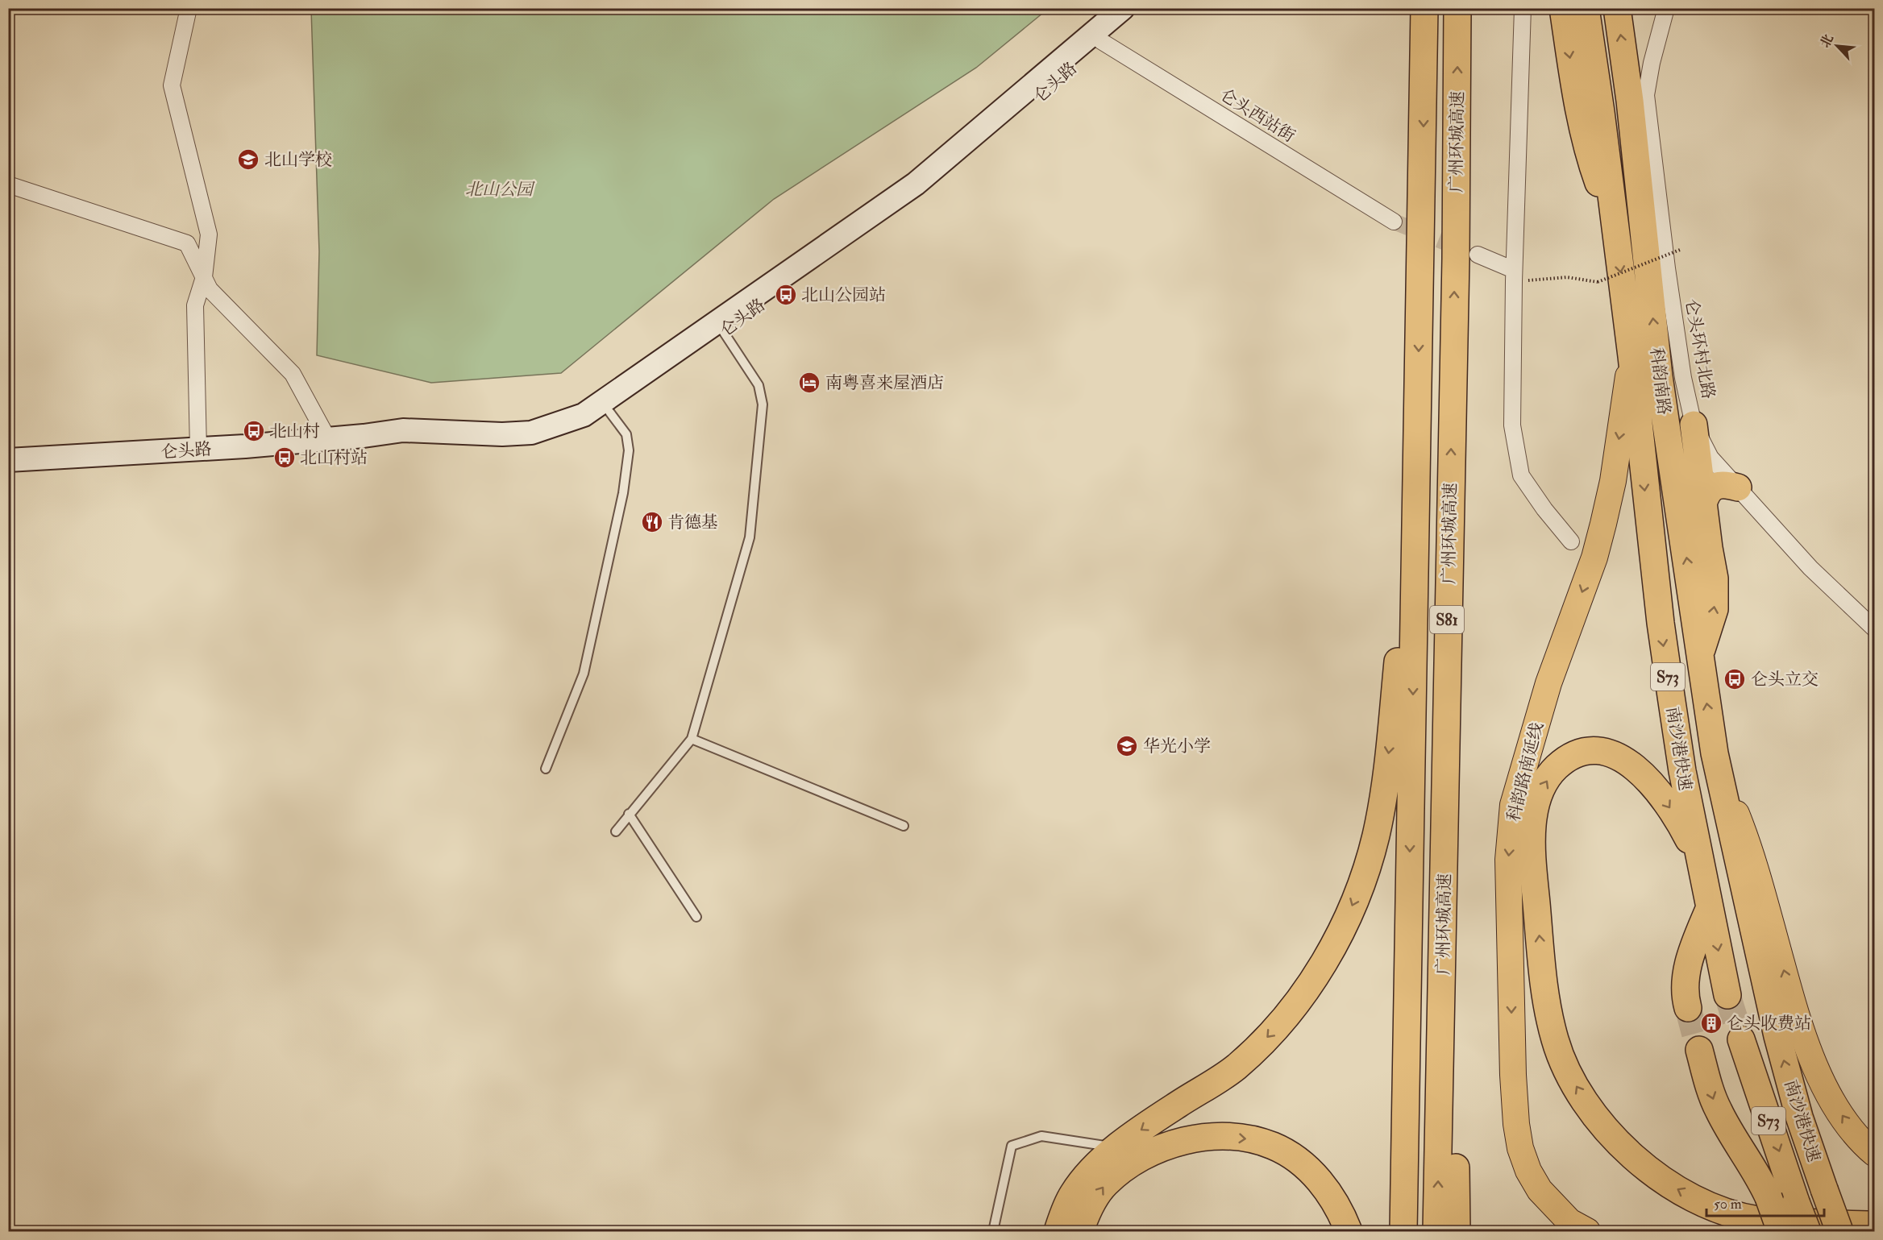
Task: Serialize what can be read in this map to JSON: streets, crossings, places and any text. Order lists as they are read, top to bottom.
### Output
{
  "streets": {
    "highway": [
      "广州环城高速",
      "科韵南路",
      "S81",
      "S73",
      "南沙港快速"
    ],
    "main road": ["科韵路南延线"],
    "street": ["仑头路", "仑头西站街", "仑头环村北路"]
  },
  "crossings": [
    ["仑头路", "仑头西站街"],
    ["科韵南路", "南沙港快速"],
    ["科韵南路", "科韵路南延线"],
    ["南沙港快速", "科韵路南延线"]
  ],
  "one_way": ["科韵路南延线"],
  "parks": ["北山公园"],
  "places": {
    "school or university": ["北山学校", "华光小学"],
    "bus stop": [
      "北山公园站",
      "北山村",
      "北山村站",
      "仑头立交"
    ],
    "hotel": ["南粤喜来屋酒店"],
    "restaurant": ["肯德基"],
    "building": ["仑头收费站"]
  },
  "scale_bar": "50 m",
  "north": "top left"
}
